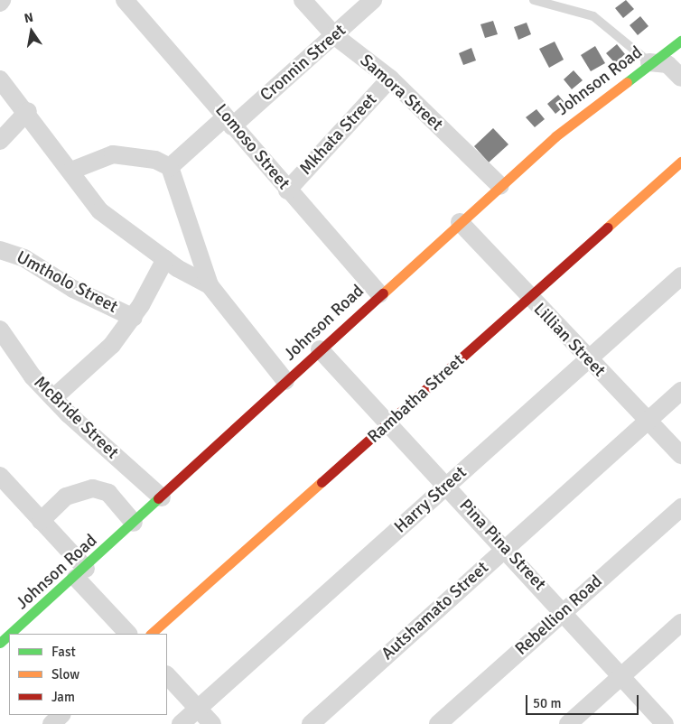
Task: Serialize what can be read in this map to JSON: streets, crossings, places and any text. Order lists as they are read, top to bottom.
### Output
{
  "streets": {
    "street": [
      "Cronnin Street",
      "Johnson Road",
      "Samora Street",
      "Mkhata Street",
      "Lomoso Street",
      "Umtholo Street",
      "Lillian Street",
      "Rambatha Street",
      "McBride Street",
      "Harry Street",
      "Pina Pina Street",
      "Autshamato Street",
      "Rebellion Road"
    ]
  },
  "crossings": [
    ["Cronnin Street", "Samora Street"],
    ["Cronnin Street", "Lomoso Street"],
    ["Johnson Road", "Samora Street"],
    ["Johnson Road", "Lomoso Street"],
    ["Johnson Road", "Lillian Street"],
    ["Johnson Road", "McBride Street"],
    ["Johnson Road", "Pina Pina Street"],
    ["Samora Street", "Mkhata Street"],
    ["Mkhata Street", "Lomoso Street"],
    ["Lillian Street", "Rambatha Street"],
    ["Lillian Street", "Harry Street"],
    ["Lillian Street", "Autshamato Street"],
    ["Rambatha Street", "Pina Pina Street"],
    ["Harry Street", "Pina Pina Street"],
    ["Pina Pina Street", "Autshamato Street"],
    ["Pina Pina Street", "Rebellion Road"]
  ],
  "legend": ["Fast", "Slow", "Jam"],
  "scale_bar": "50 m",
  "north": "top"
}
